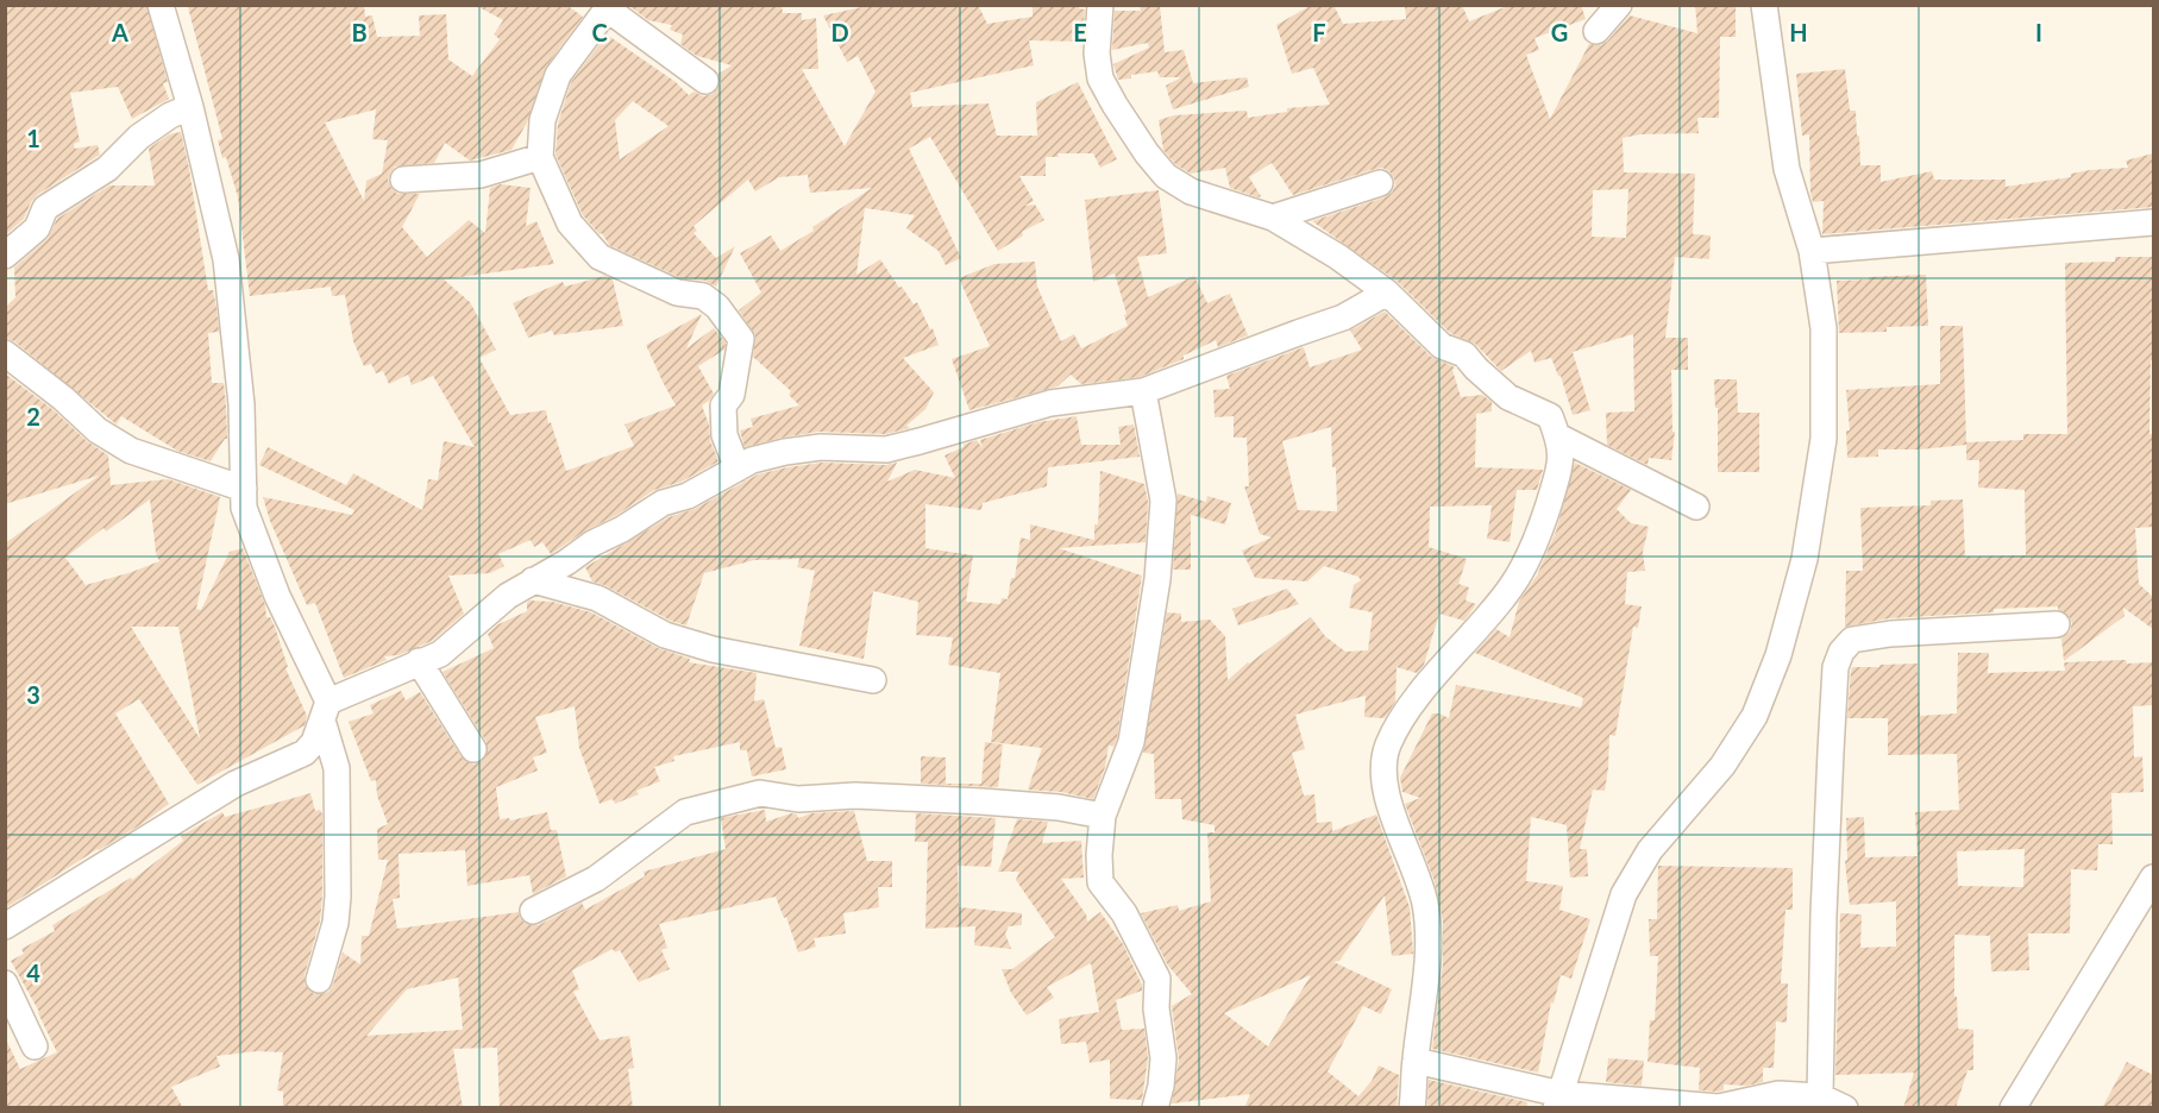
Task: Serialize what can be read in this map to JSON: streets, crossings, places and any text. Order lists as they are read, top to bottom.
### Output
{
  "grid": {
    "columns": [
      "A",
      "B",
      "C",
      "D",
      "E",
      "F",
      "G",
      "H",
      "I"
    ],
    "rows": [
      "1",
      "2",
      "3",
      "4"
    ]
  }
}
